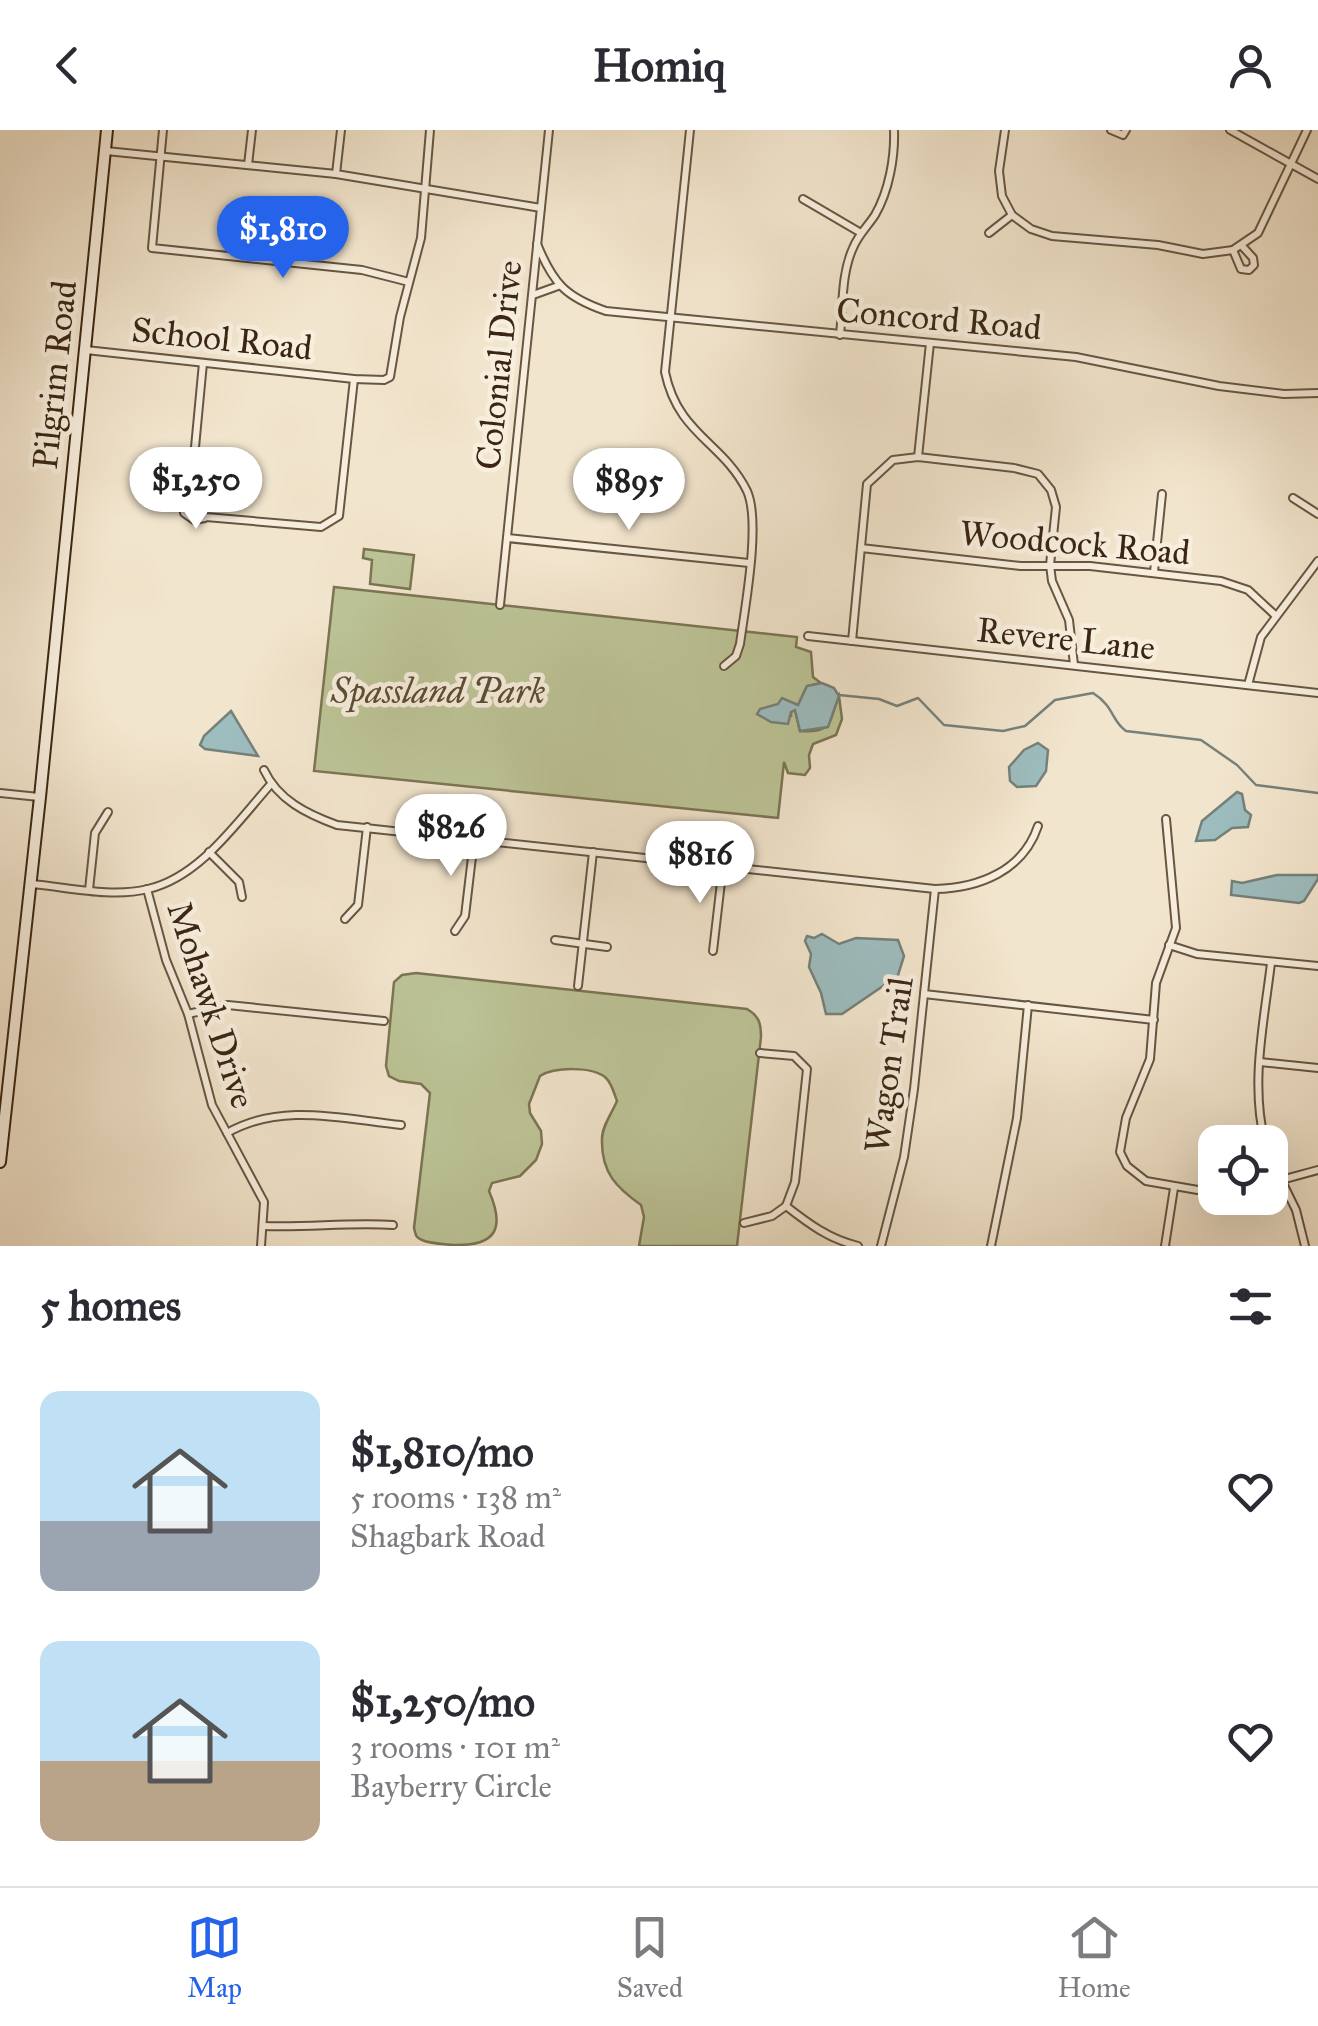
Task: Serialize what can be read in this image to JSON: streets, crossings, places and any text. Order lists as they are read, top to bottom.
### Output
{
  "streets": {
    "street": [
      "Concord Road",
      "School Road",
      "Colonial Drive",
      "Pilgrim Road",
      "Woodcock Road",
      "Revere Lane",
      "Mohawk Drive",
      "Wagon Trail"
    ]
  },
  "crossings": [
    ["School Road", "Pilgrim Road"]
  ],
  "parks": ["Spassland Park"],
  "page": {
    "header": "Homiq",
    "price": [
      "$1,810",
      "$1,250",
      "$895",
      "$826",
      "$816"
    ],
    "heading": "5 homes",
    "list": [
      {
        "name": "$1,810/mo",
        "note": "5 rooms · 138 m² · Shagbark Road"
      },
      {
        "name": "$1,250/mo",
        "note": "3 rooms · 101 m² · Bayberry Circle"
      }
    ],
    "tabs": ["Map", "Saved", "Home"]
  }
}
